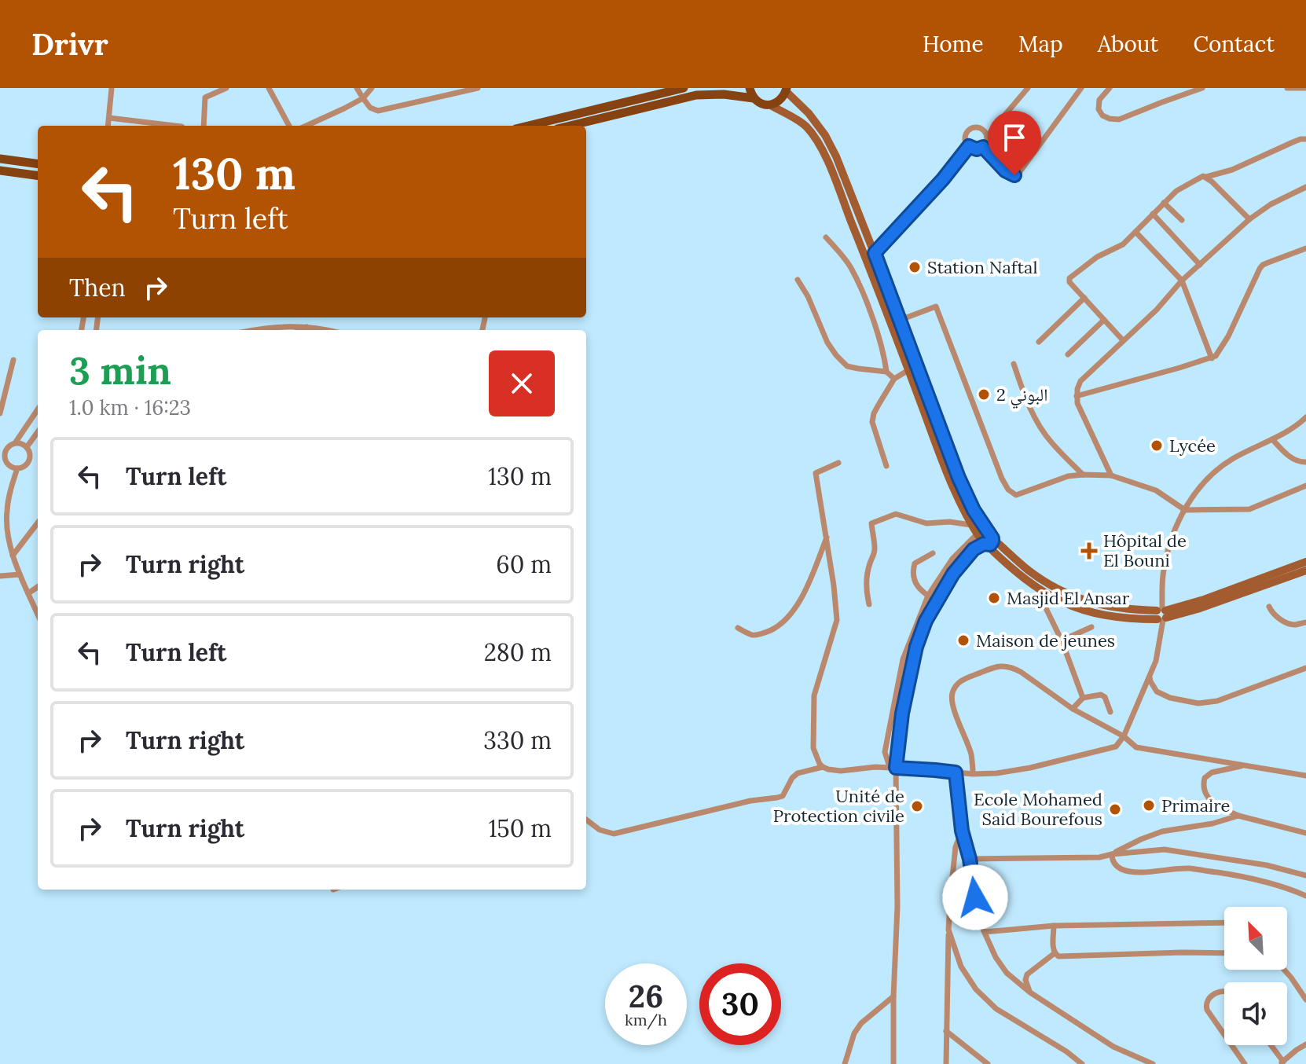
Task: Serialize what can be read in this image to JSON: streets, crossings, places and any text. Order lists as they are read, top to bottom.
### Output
{
  "places": {
    "other": [
      "Station Naftal",
      "البوني 2",
      "Lycée",
      "Masjid El Ansar",
      "Maison de jeunes",
      "Primaire",
      "Unité de Protection civile",
      "Ecole Mohamed Said Bourefous"
    ],
    "health": ["Hôpital de El Bouni"]
  },
  "north": "top left",
  "page": {
    "header": "Drivr",
    "nav": [
      "Home",
      "Map",
      "About",
      "Contact"
    ],
    "turn": ["130 m", "Turn left"],
    "then": "Then",
    "heading": ["3 min", "1.0 km · 16:23"],
    "list": [
      {
        "name": "Turn left",
        "value": "130 m"
      },
      {
        "name": "Turn right",
        "value": "60 m"
      },
      {
        "name": "Turn left",
        "value": "280 m"
      },
      {
        "name": "Turn right",
        "value": "330 m"
      },
      {
        "name": "Turn right",
        "value": "150 m"
      }
    ],
    "speed": "26 km/h",
    "limit": "30"
  }
}
